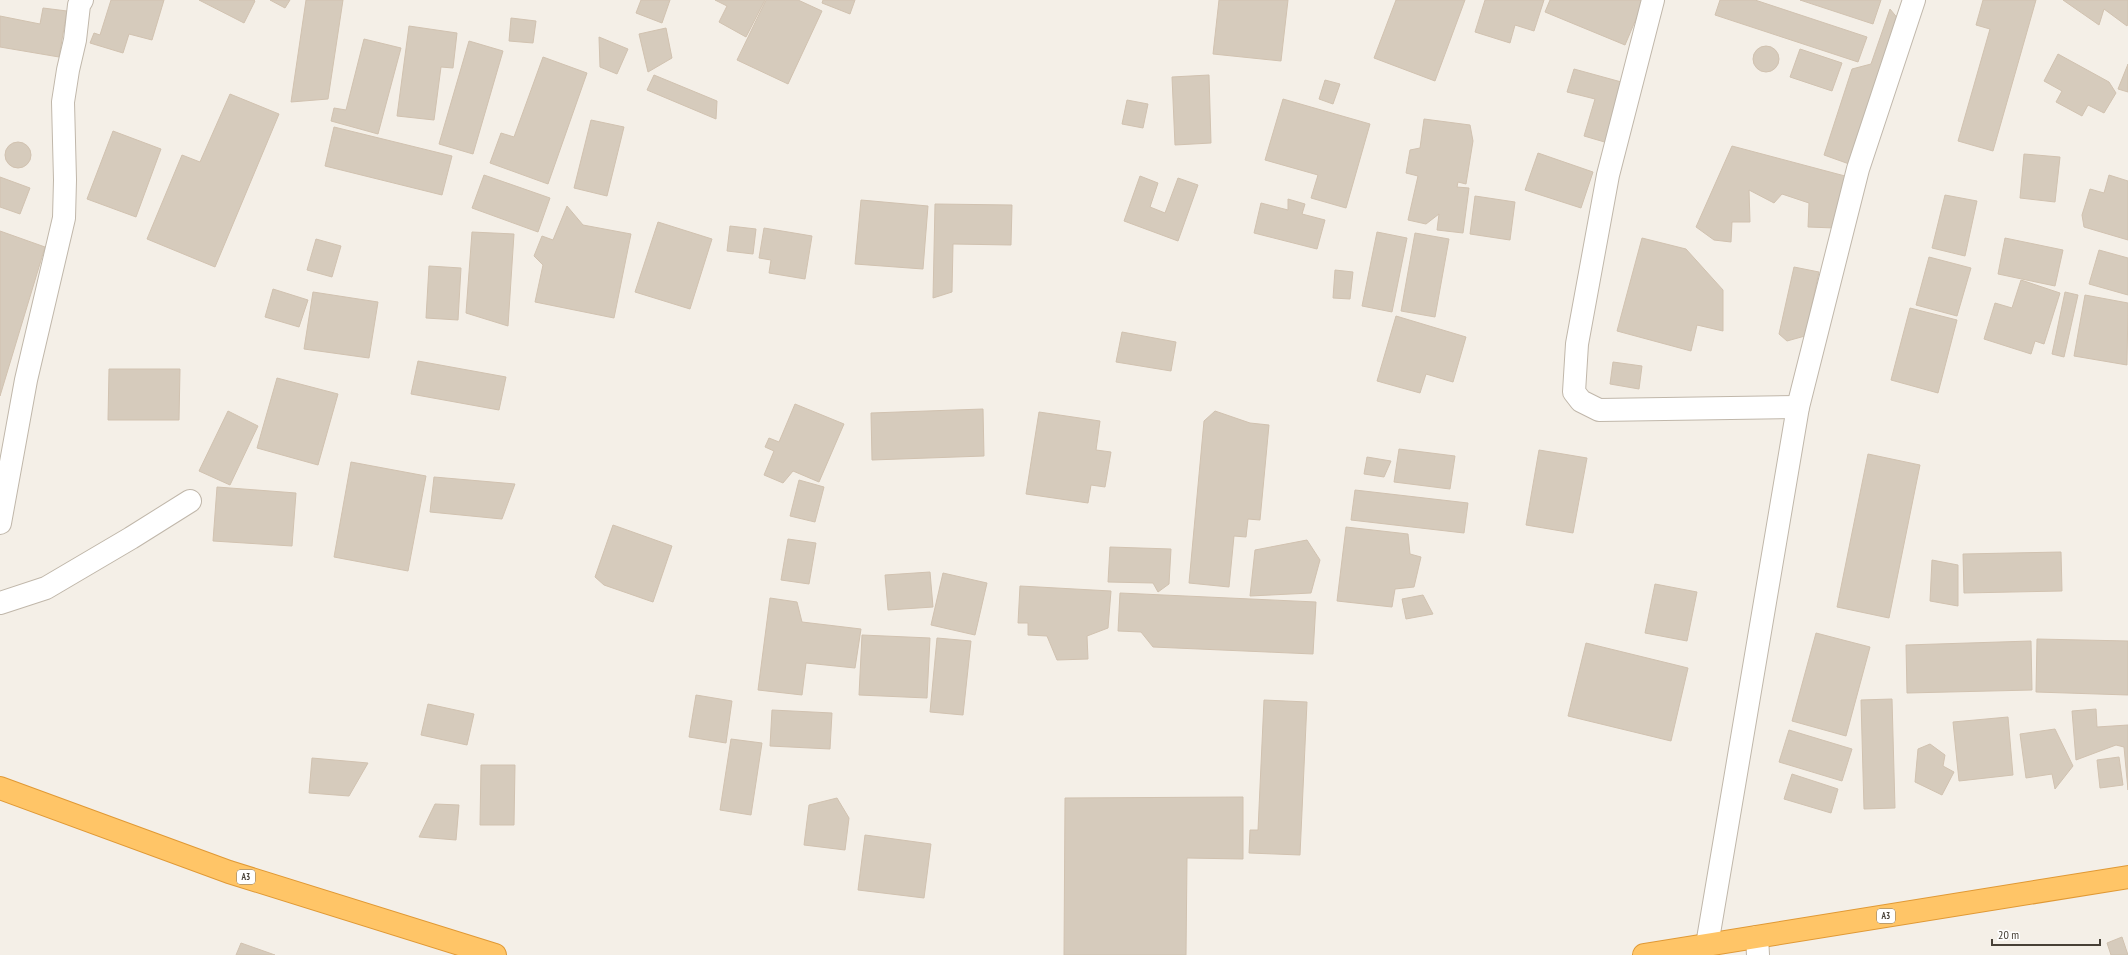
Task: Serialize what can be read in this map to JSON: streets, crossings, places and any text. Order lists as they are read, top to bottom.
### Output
{
  "streets": {
    "highway": ["A3"]
  },
  "scale_bar": "20 m"
}
